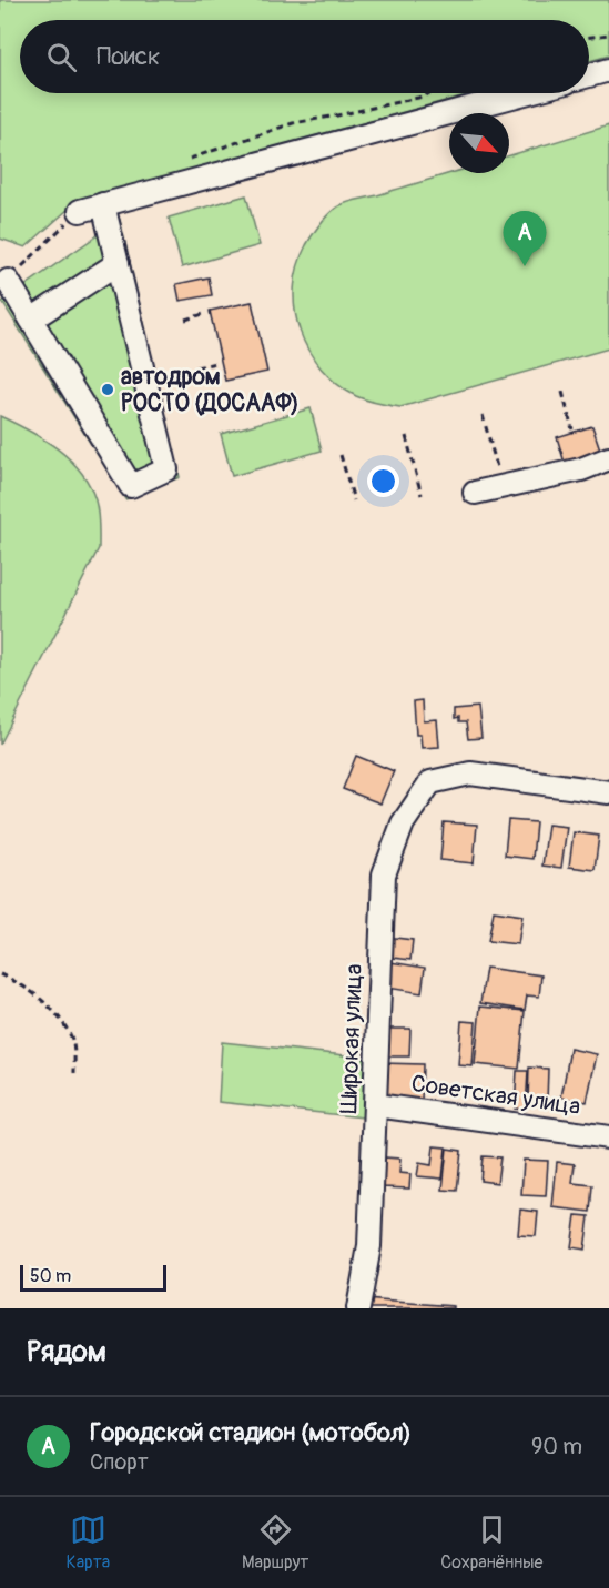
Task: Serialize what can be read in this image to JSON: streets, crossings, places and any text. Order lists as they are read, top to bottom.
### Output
{
  "streets": {
    "street": ["Широкая улица", "Советская улица"]
  },
  "crossings": [
    ["Широкая улица", "Советская улица"]
  ],
  "places": ["автодром РОСТО (ДОСААФ)"],
  "scale_bar": "50 m",
  "north": "bottom right",
  "page": {
    "search": "Поиск",
    "pins": "A",
    "scale": "50 m",
    "heading": "Рядом",
    "list": [
      {
        "mark": "A",
        "name": "Городской стадион (мотобол)",
        "note": "Спорт",
        "value": "90 m"
      }
    ],
    "nav": ["Карта", "Маршрут", "Сохранённые"]
  }
}
